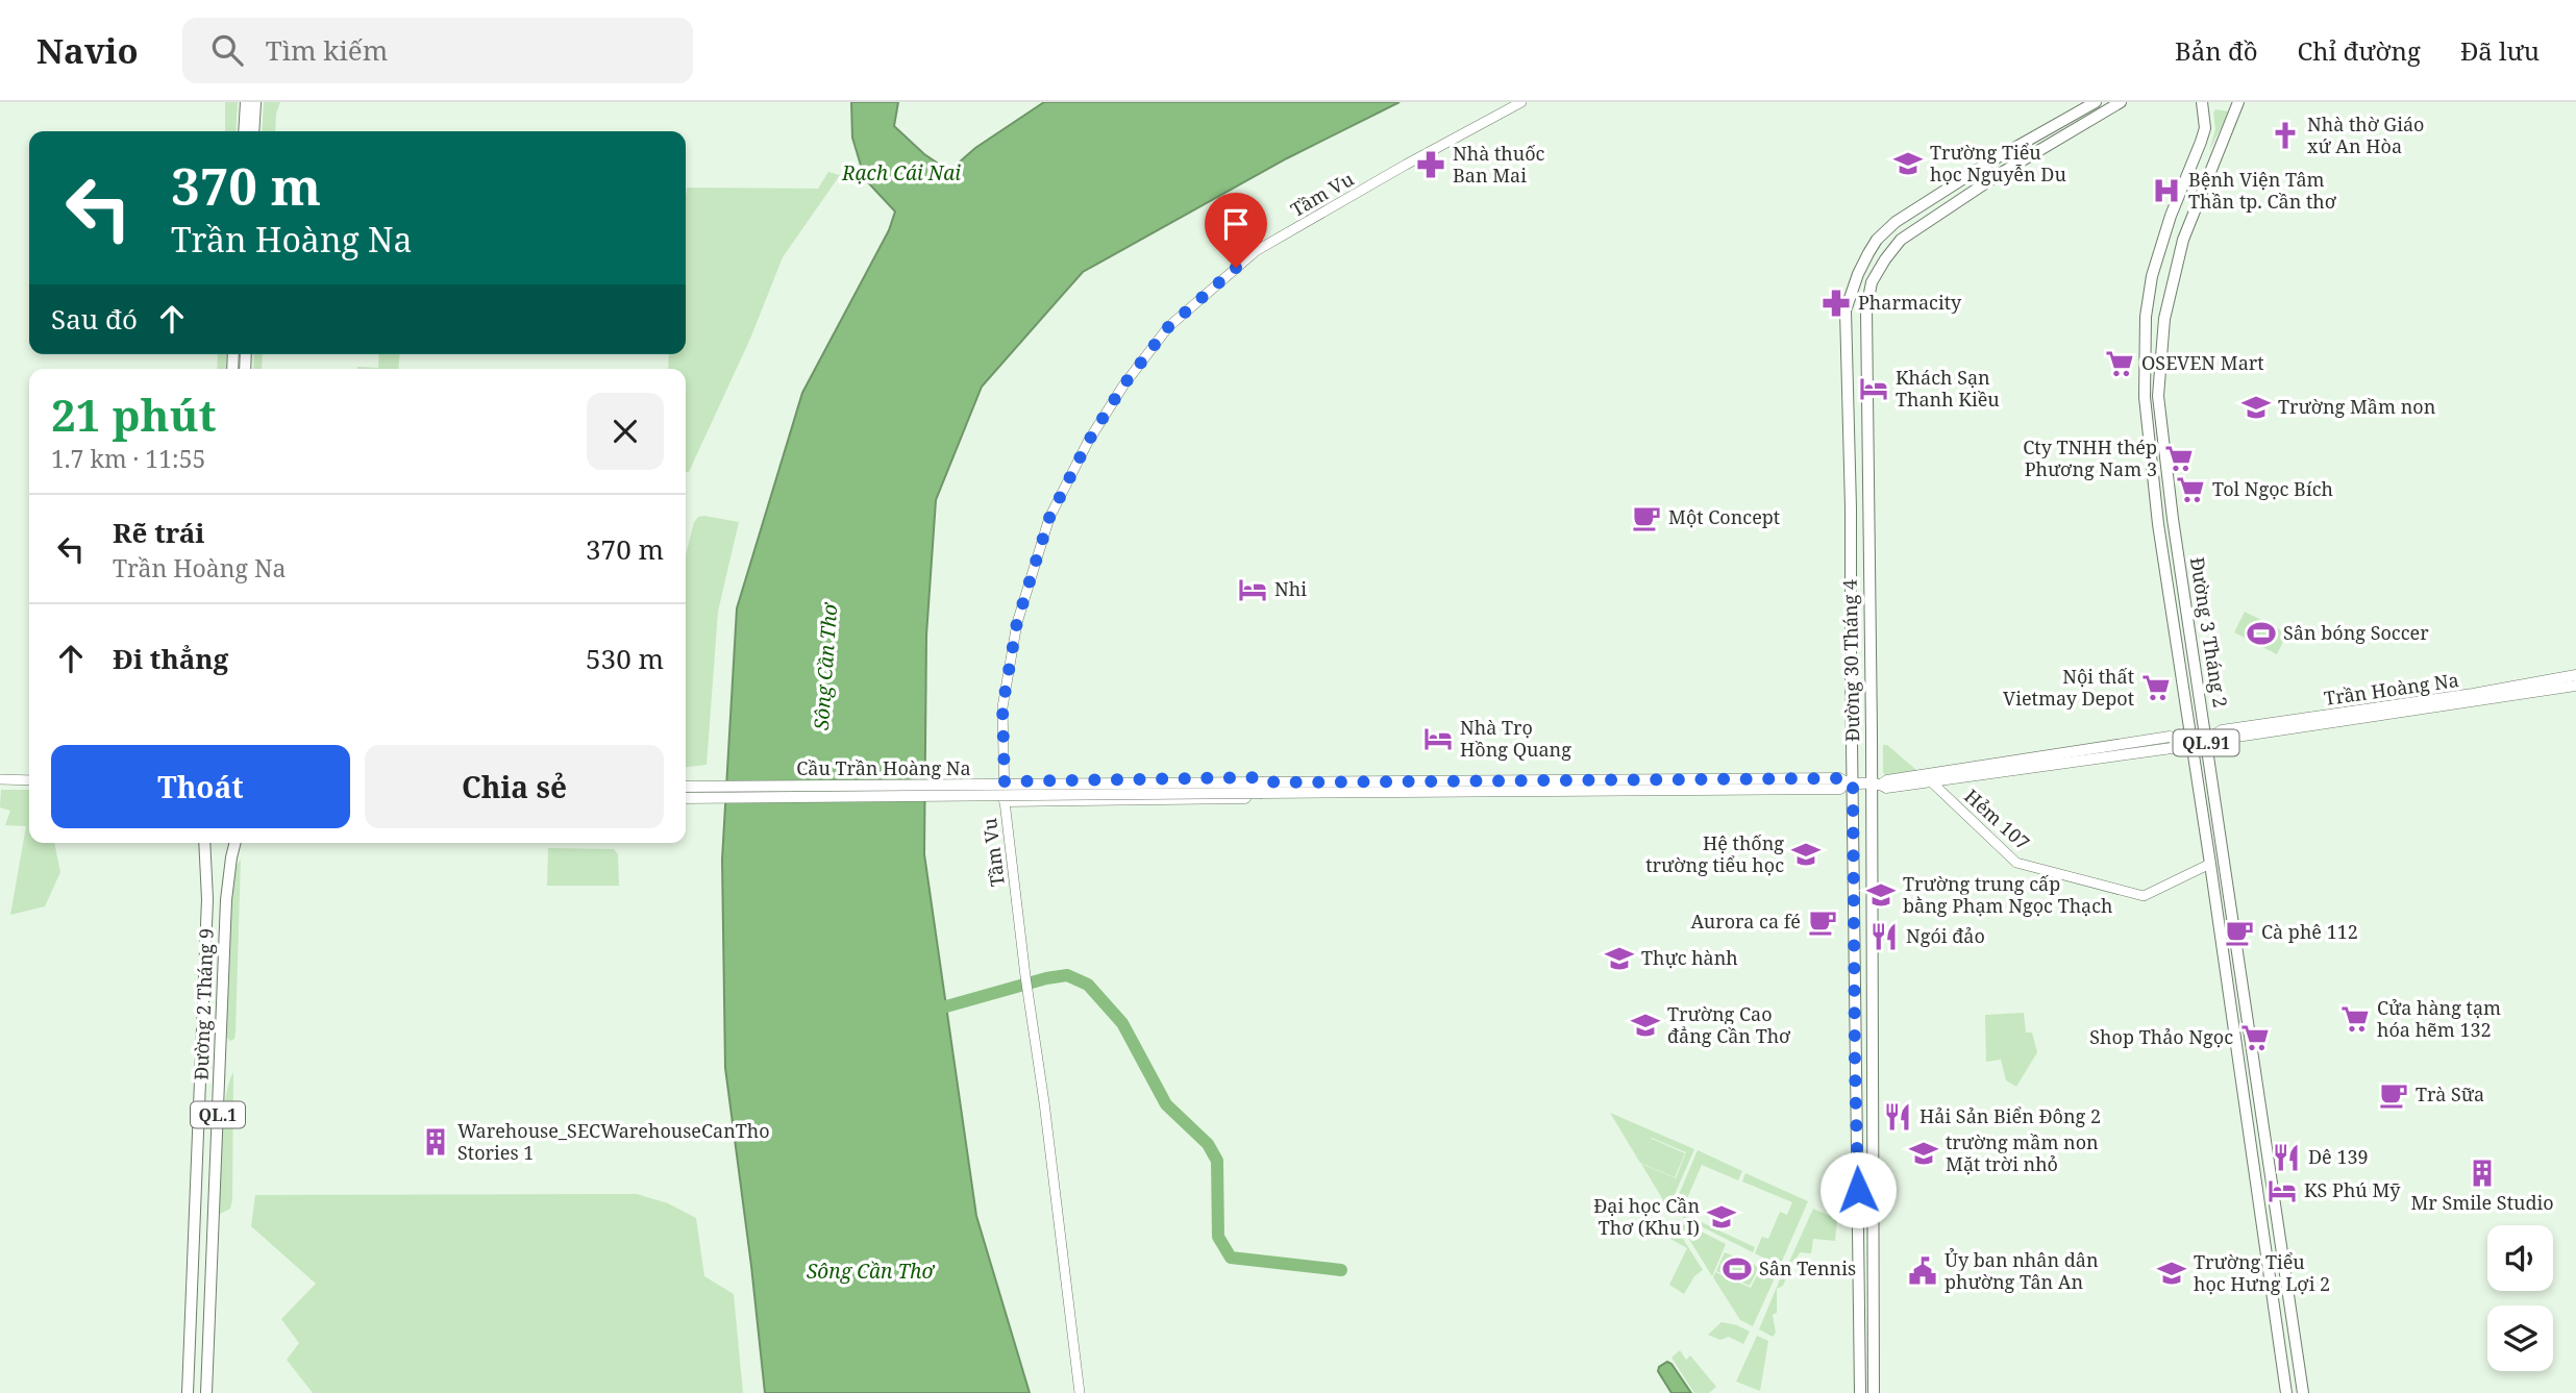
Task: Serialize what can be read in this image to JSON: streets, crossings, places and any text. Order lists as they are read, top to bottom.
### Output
{
  "streets": {
    "main road": [
      "Đường 3 Tháng 2",
      "Đường 30 Tháng 4",
      "Trần Hoàng Na",
      "QL.91",
      "Cầu Trần Hoàng Na",
      "Đường 2 Tháng 9",
      "QL.1"
    ],
    "street": ["Tầm Vu", "Hẻm 107"]
  },
  "crossings": [
    ["Đường 3 Tháng 2", "Trần Hoàng Na"],
    ["Đường 3 Tháng 2", "Hẻm 107"],
    ["Đường 30 Tháng 4", "Trần Hoàng Na"],
    ["Trần Hoàng Na", "Cầu Trần Hoàng Na"],
    ["Trần Hoàng Na", "Hẻm 107"]
  ],
  "water": ["Rạch Cái Nai", "Sông Cần Thơ"],
  "places": {
    "church": ["Nhà thờ Giáo xứ An Hòa"],
    "school or university": [
      "Trường Tiểu học Nguyễn Du",
      "Trường Mầm non",
      "Hệ thống trường tiểu học",
      "Trường trung cấp bằng Phạm Ngọc Thạch",
      "Thực hành",
      "Trường Cao đẳng Cần Thơ",
      "trường mầm non Mặt trời nhỏ",
      "Đại học Cần Thơ (Khu I)",
      "Trường Tiểu học Hưng Lợi 2"
    ],
    "pharmacy": ["Nhà thuốc Ban Mai", "Pharmacity"],
    "hospital": ["Bệnh Viện Tâm Thần tp. Cần thơ"],
    "supermarket": [
      "OSEVEN Mart",
      "Cty TNHH thép Phương Nam 3",
      "Tol Ngọc Bích",
      "Nội thất Vietmay Depot",
      "Cửa hàng tạm hóa hẽm 132",
      "Shop Thảo Ngọc"
    ],
    "hotel": [
      "Khách Sạn Thanh Kiều",
      "Nhi",
      "Nhà Trọ Hồng Quang",
      "KS Phú Mỹ"
    ],
    "cafe": [
      "Một Concept",
      "Aurora ca fé",
      "Cà phê 112",
      "Trà Sữa"
    ],
    "sports": ["Sân bóng Soccer", "Sân Tennis"],
    "restaurant": ["Ngói đảo", "Hải Sản Biển Đông 2", "Dê 139"],
    "building": ["Warehouse_SECWarehouseCanTho Stories 1", "Mr Smile Studio"],
    "public building": ["Ủy ban nhân dân phường Tân An"]
  },
  "page": {
    "header": "Navio",
    "search": "Tìm kiếm",
    "nav": ["Bản đồ", "Chỉ đường", "Đã lưu"],
    "turn": ["370 m", "Trần Hoàng Na"],
    "then": "Sau đó",
    "heading": ["21 phút", "1.7 km · 11:55"],
    "list": [
      {
        "name": "Rẽ trái",
        "note": "Trần Hoàng Na",
        "value": "370 m"
      },
      {
        "name": "Đi thẳng",
        "value": "530 m"
      }
    ],
    "buttons": ["Thoát", "Chia sẻ"]
  }
}
